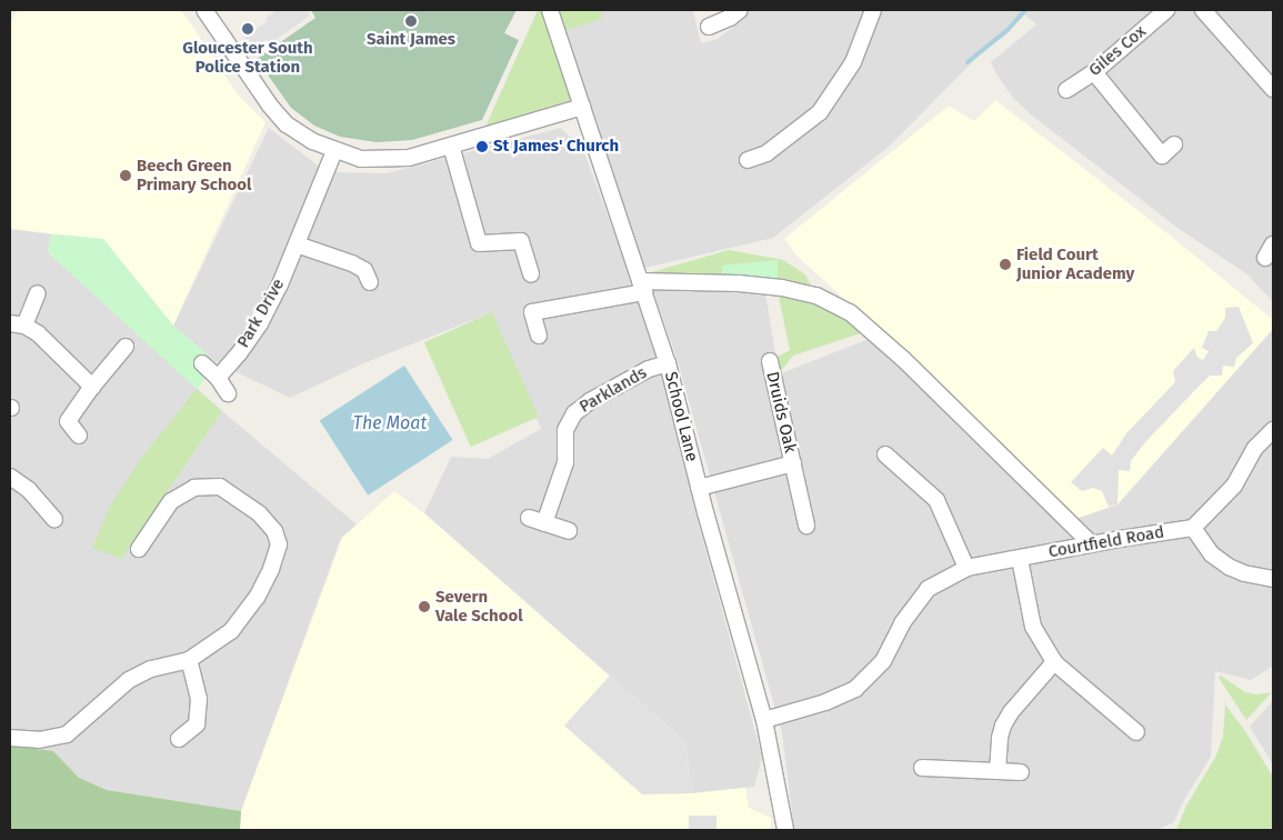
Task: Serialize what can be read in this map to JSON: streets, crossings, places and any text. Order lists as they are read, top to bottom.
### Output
{
  "streets": {
    "street": [
      "Giles Cox",
      "Park Drive",
      "Parklands",
      "Druids Oak",
      "School Lane",
      "Courtfield Road"
    ]
  },
  "crossings": [
    ["Parklands", "School Lane"],
    ["Druids Oak", "School Lane"],
    ["School Lane", "Courtfield Road"]
  ],
  "water": ["The Moat"],
  "places": [
    "Saint James",
    "Gloucester South Police Station",
    "St James' Church",
    "Beech Green Primary School",
    "Field Court Junior Academy",
    "Severn Vale School"
  ]
}
